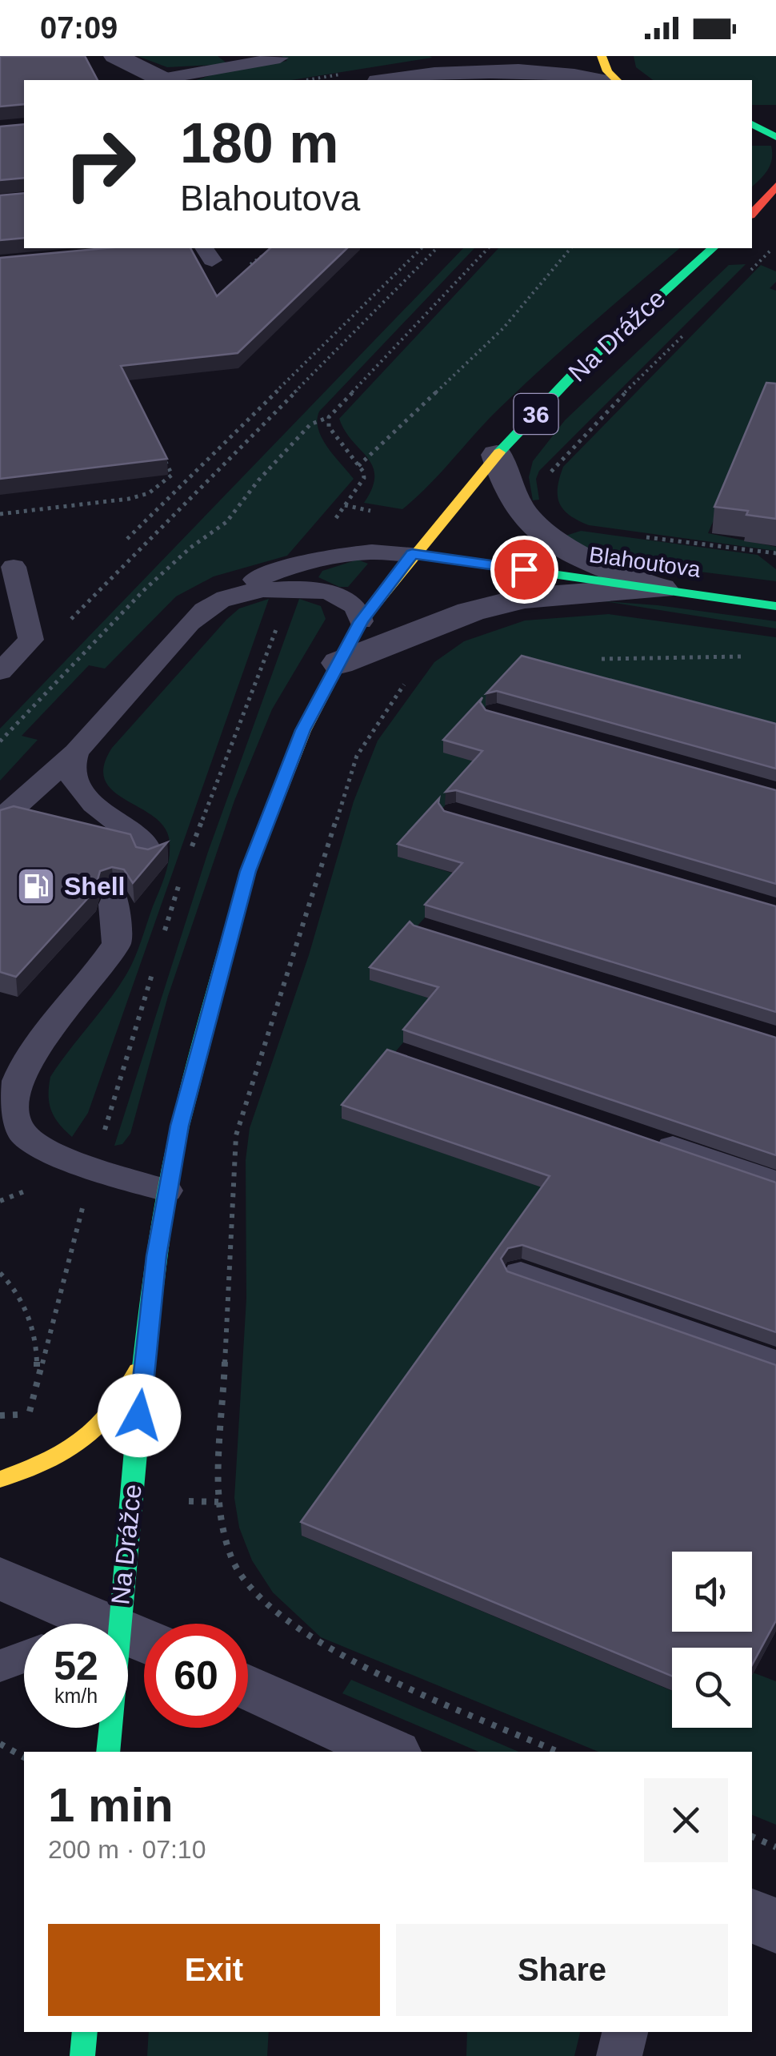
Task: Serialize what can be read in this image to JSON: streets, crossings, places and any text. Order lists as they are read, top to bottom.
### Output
{
  "streets": {
    "main road": ["Na Drážce", "36", "Blahoutova"]
  },
  "crossings": [
    ["Na Drážce", "Blahoutova"]
  ],
  "places": {
    "fuel station": ["Shell"]
  },
  "page": {
    "status": "07:09",
    "turn": ["180 m", "Blahoutova"],
    "speed": "52 km/h",
    "limit": "60",
    "heading": ["1 min", "200 m · 07:10"],
    "buttons": ["Exit", "Share"]
  }
}
